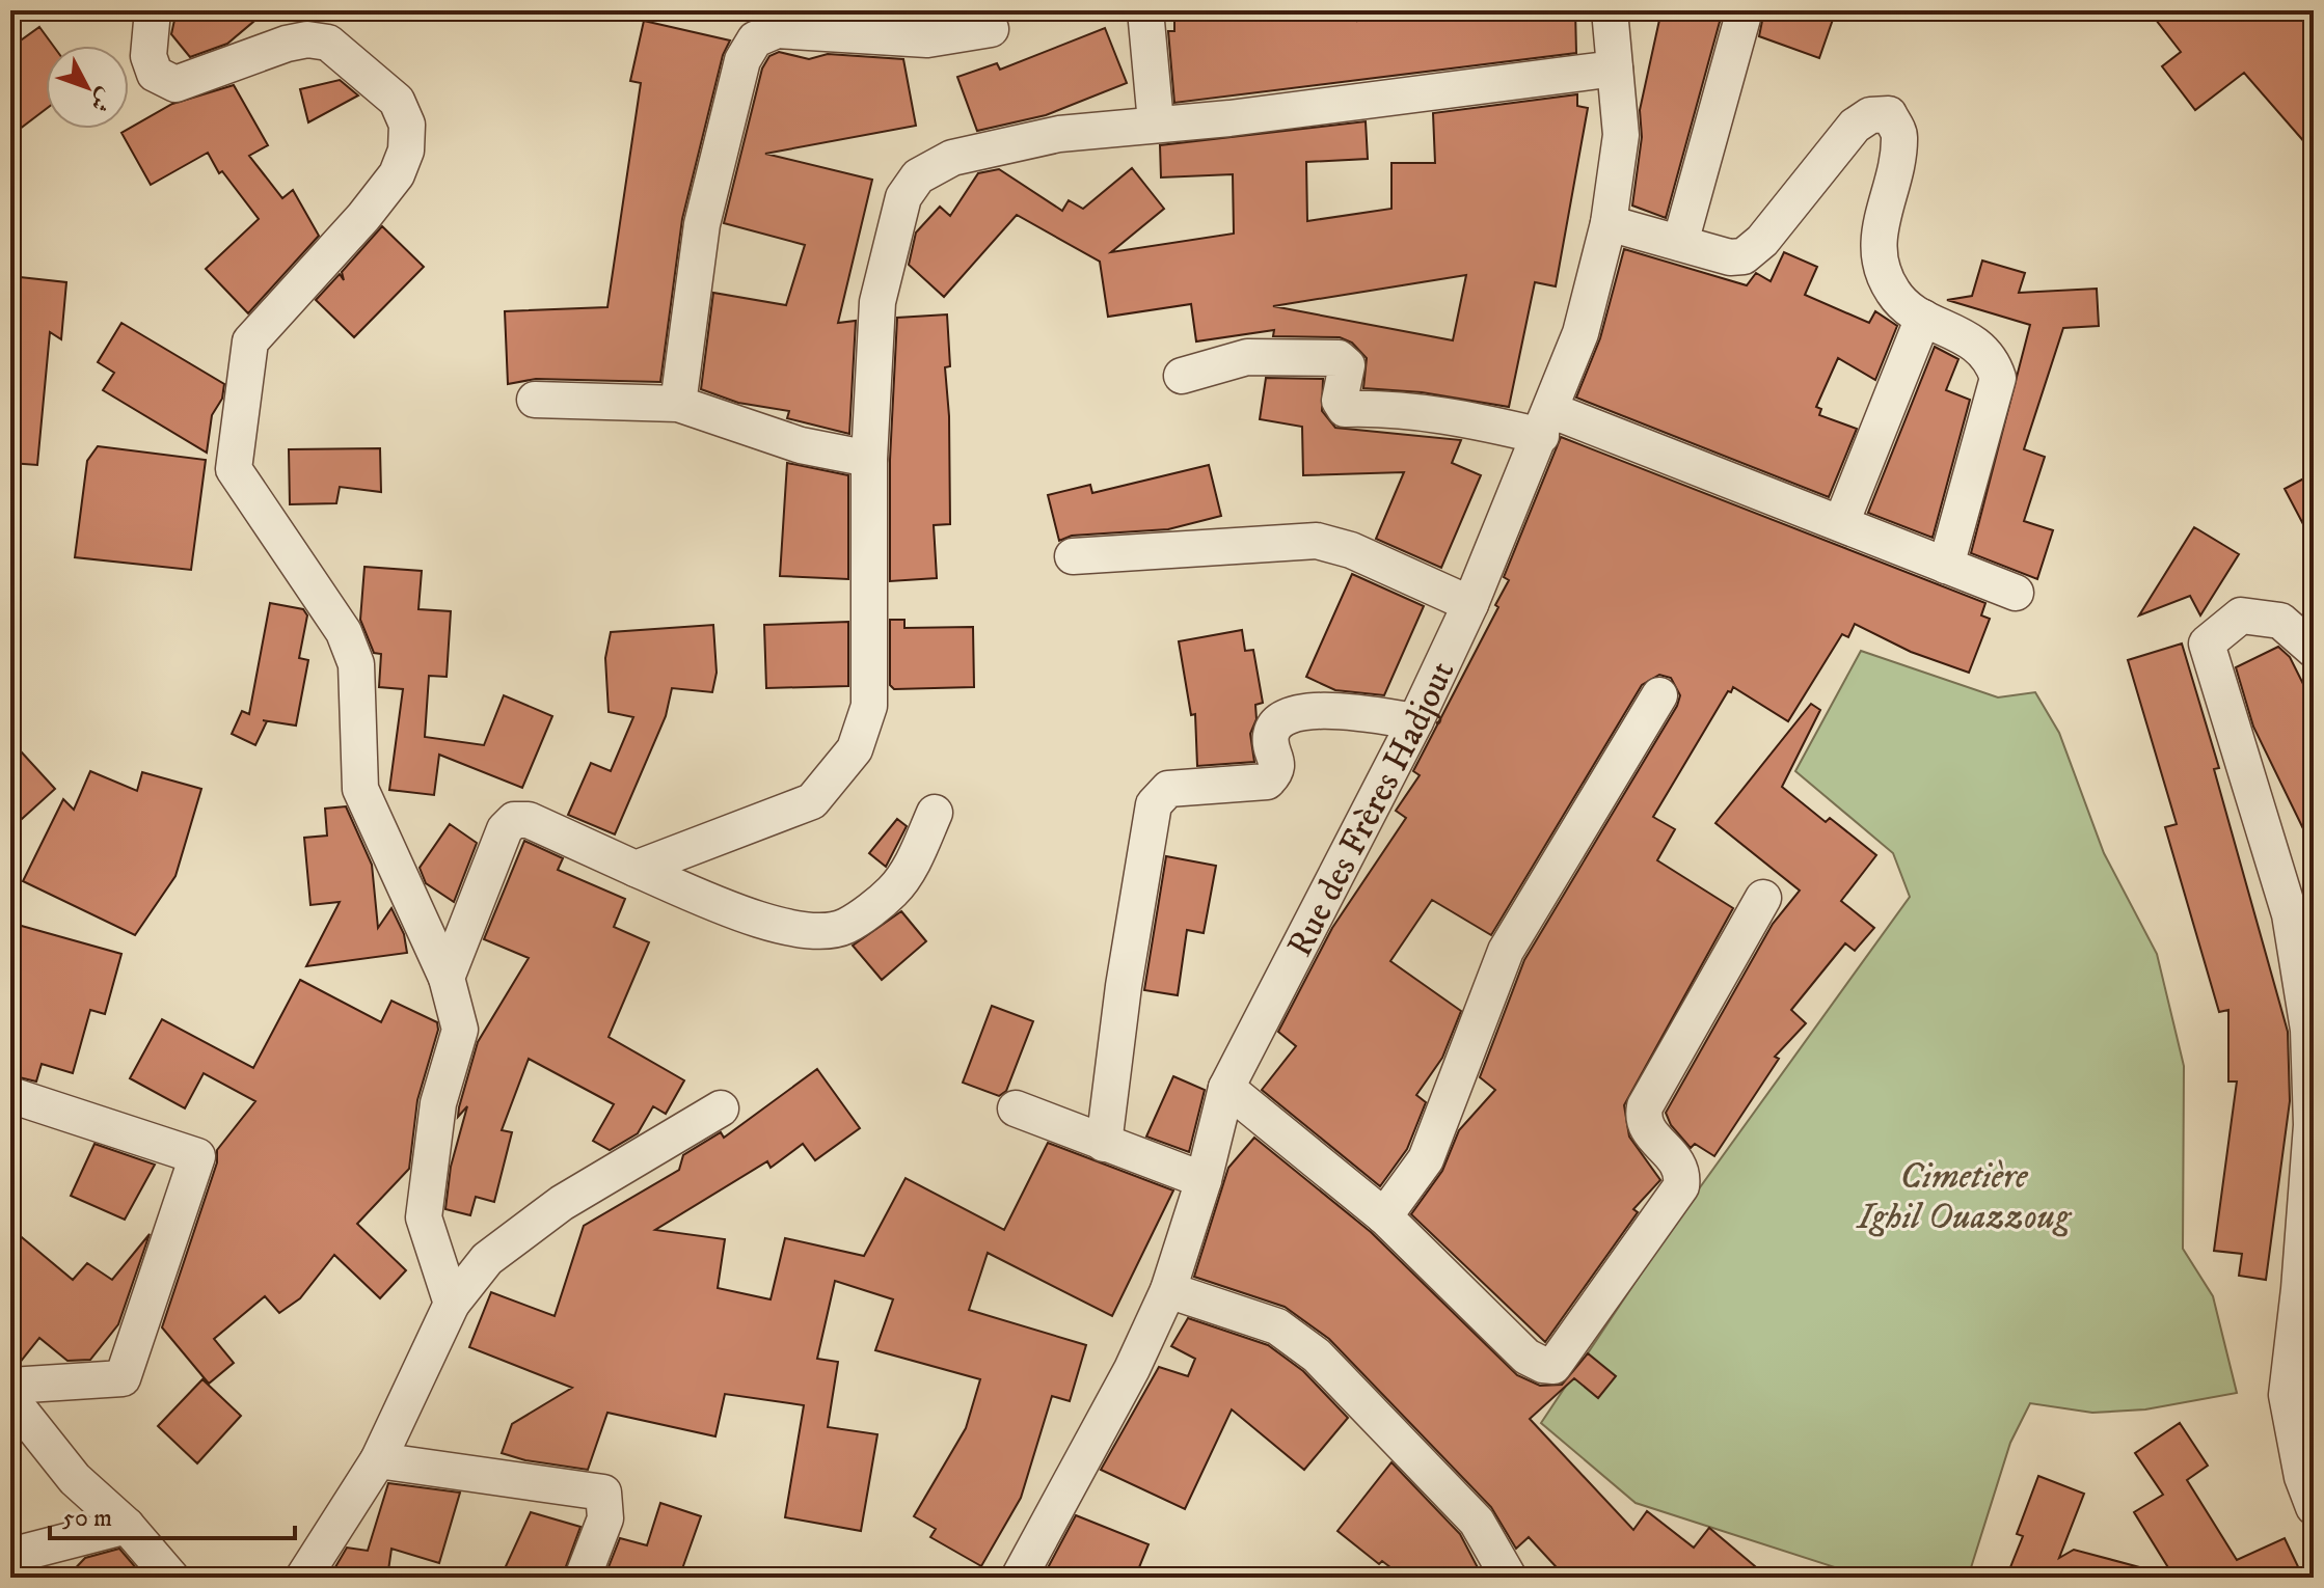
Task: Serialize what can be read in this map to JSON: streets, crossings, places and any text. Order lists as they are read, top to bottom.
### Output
{
  "streets": {
    "street": ["Rue des Frères Hadjout"]
  },
  "parks": ["Cimetière Ighil Ouazzoug"],
  "scale_bar": "50 m",
  "north": "bottom right"
}
